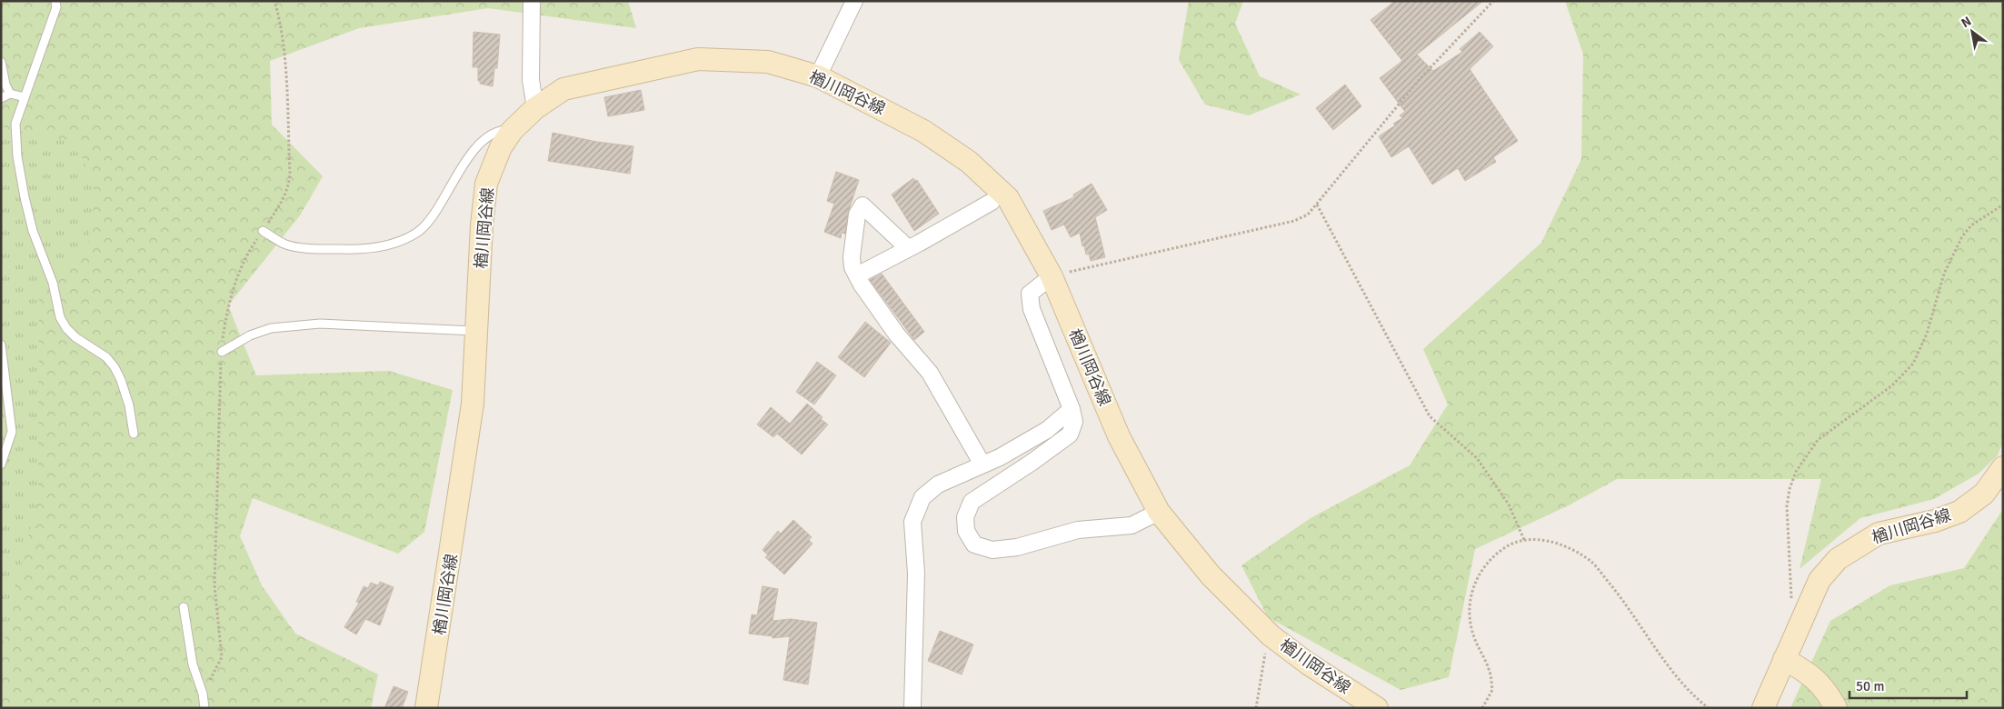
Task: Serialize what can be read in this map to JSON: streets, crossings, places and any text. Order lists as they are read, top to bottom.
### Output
{
  "streets": {
    "main road": ["楢川岡谷線"]
  },
  "scale_bar": "50 m",
  "north": "top left"
}
